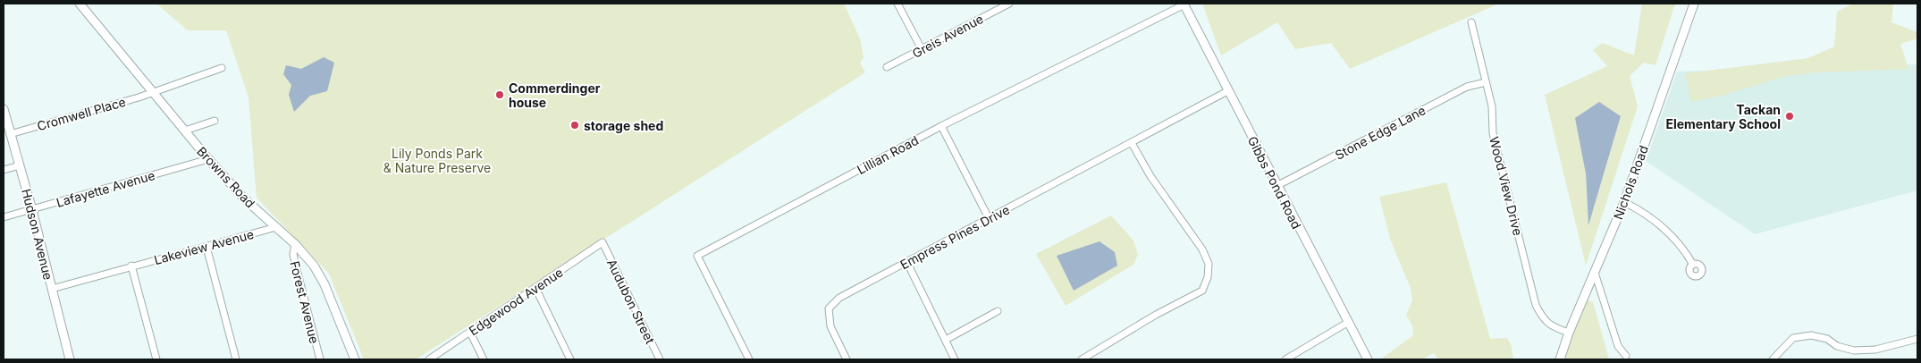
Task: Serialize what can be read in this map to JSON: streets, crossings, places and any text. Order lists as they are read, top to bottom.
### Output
{
  "streets": {
    "street": [
      "Greis Avenue",
      "Cromwell Place",
      "Stone Edge Lane",
      "Lillian Road",
      "Browns Road",
      "Gibbs Pond Road",
      "Nichols Road",
      "Wood View Drive",
      "Lafayette Avenue",
      "Hudson Avenue",
      "Empress Pines Drive",
      "Lakeview Avenue",
      "Edgewood Avenue",
      "Audubon Street",
      "Forest Avenue"
    ]
  },
  "crossings": [
    ["Cromwell Place", "Browns Road"],
    ["Cromwell Place", "Hudson Avenue"],
    ["Stone Edge Lane", "Gibbs Pond Road"],
    ["Stone Edge Lane", "Wood View Drive"],
    ["Lillian Road", "Gibbs Pond Road"],
    ["Browns Road", "Lafayette Avenue"],
    ["Browns Road", "Lakeview Avenue"],
    ["Browns Road", "Forest Avenue"],
    ["Gibbs Pond Road", "Empress Pines Drive"],
    ["Nichols Road", "Wood View Drive"],
    ["Lafayette Avenue", "Hudson Avenue"],
    ["Hudson Avenue", "Lakeview Avenue"],
    ["Edgewood Avenue", "Audubon Street"]
  ],
  "parks": ["Lily Ponds Park & Nature Preserve"],
  "places": ["Commerdinger house", "Tackan Elementary School", "storage shed"]
}
